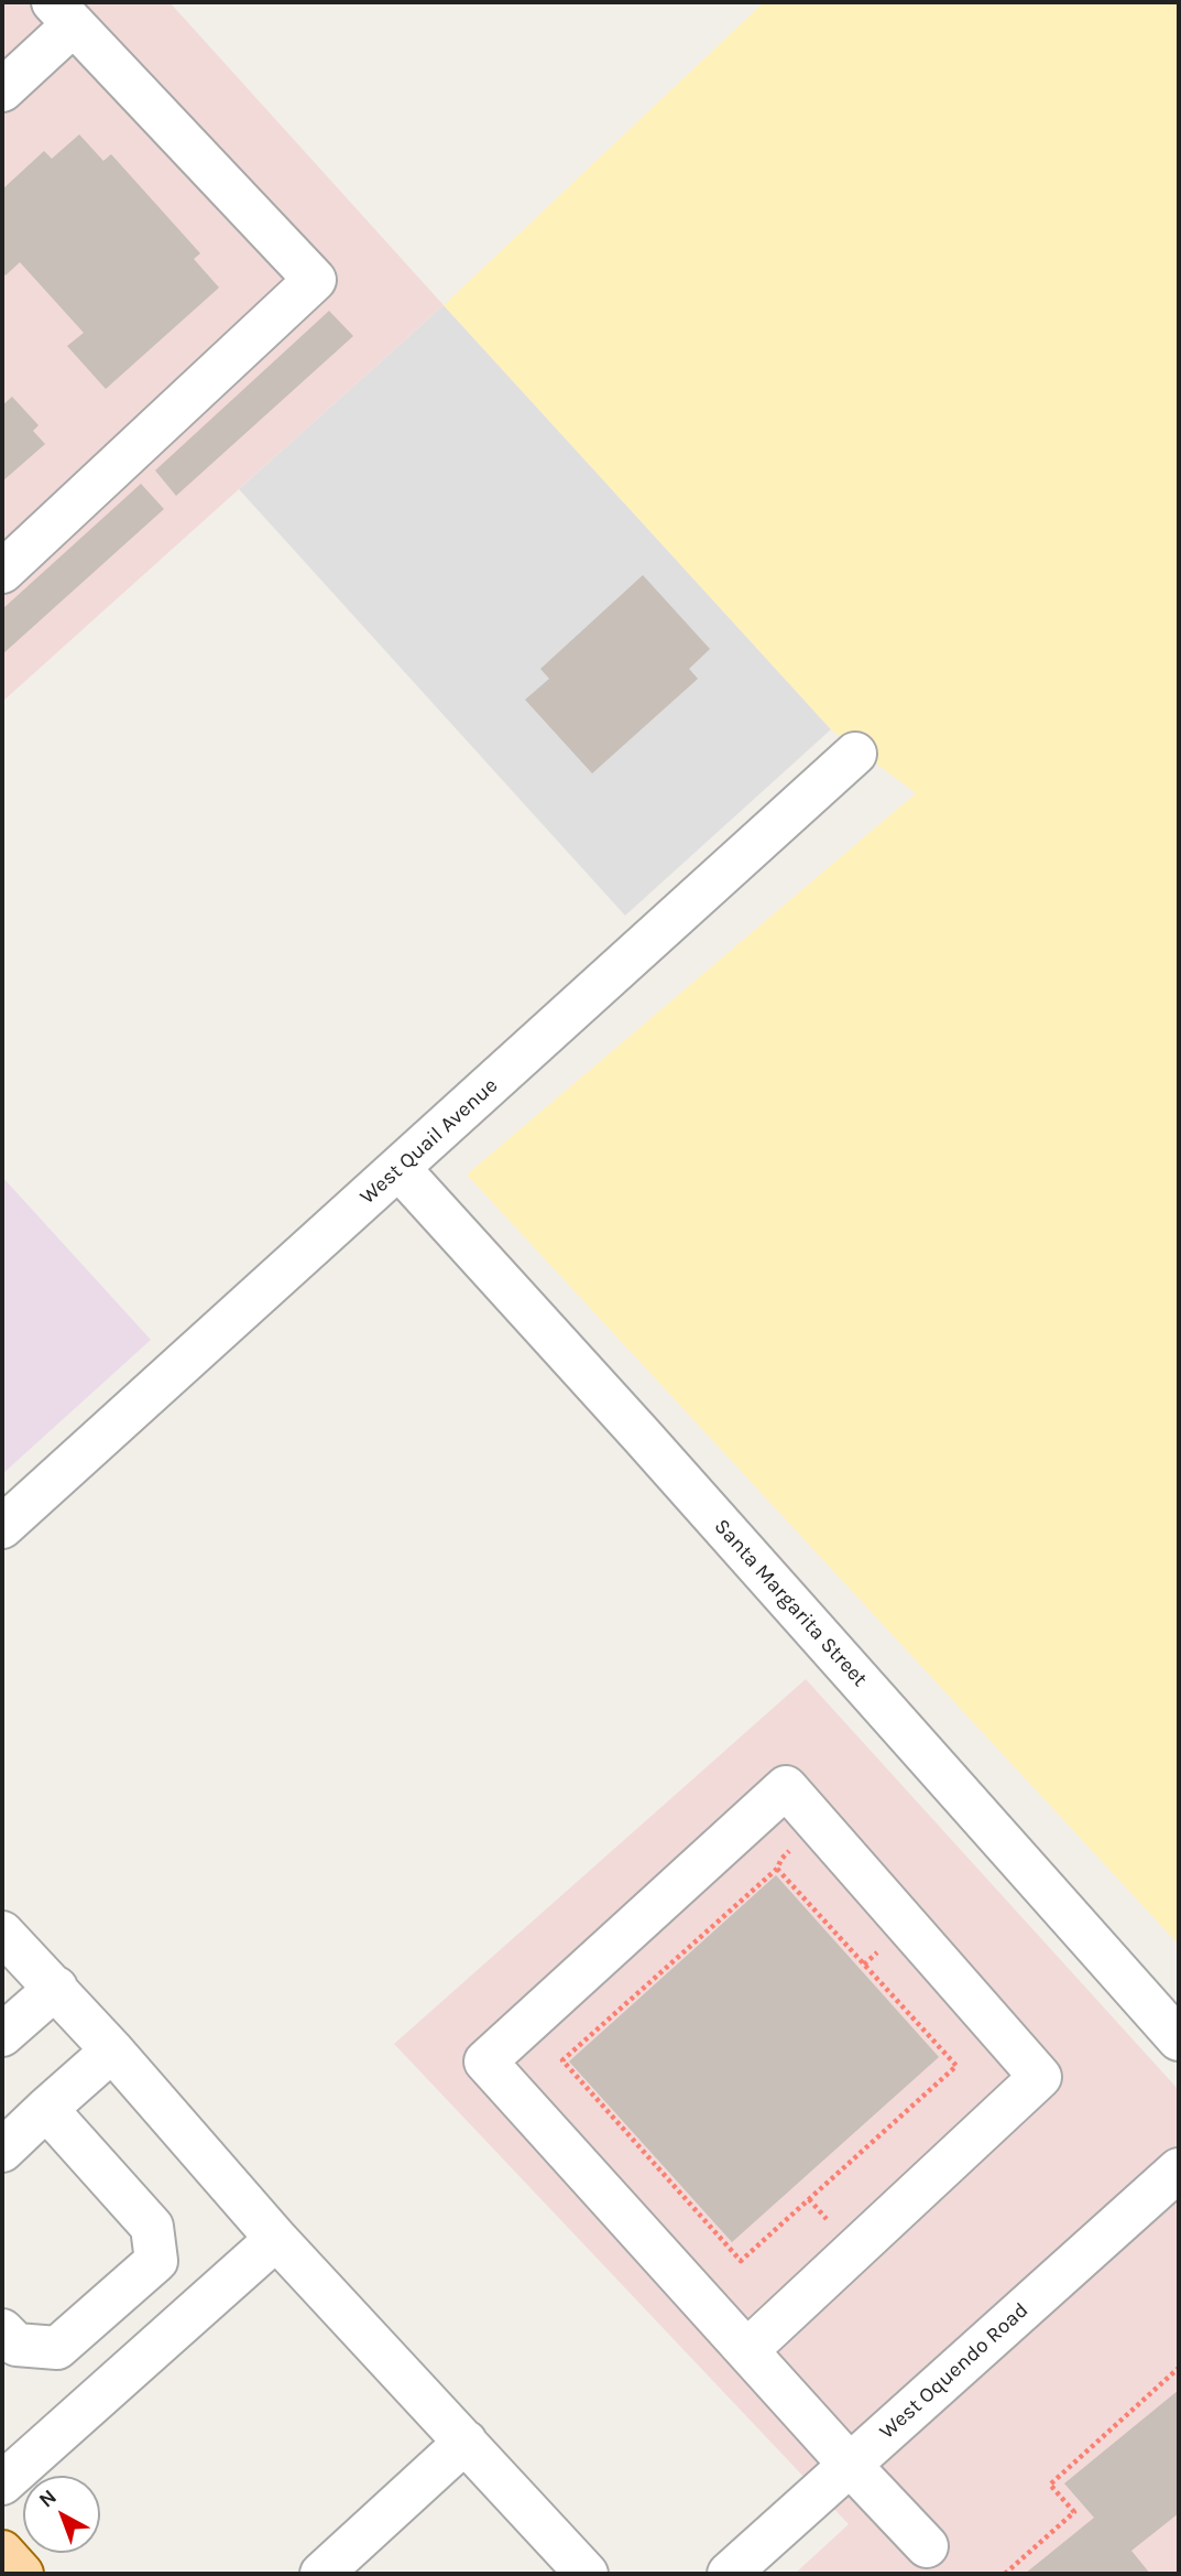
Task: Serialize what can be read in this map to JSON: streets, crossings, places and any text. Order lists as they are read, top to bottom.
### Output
{
  "streets": {
    "street": ["West Quail Avenue", "Santa Margarita Street", "West Oquendo Road"]
  },
  "crossings": [
    ["West Quail Avenue", "Santa Margarita Street"]
  ],
  "north": "top left"
}
